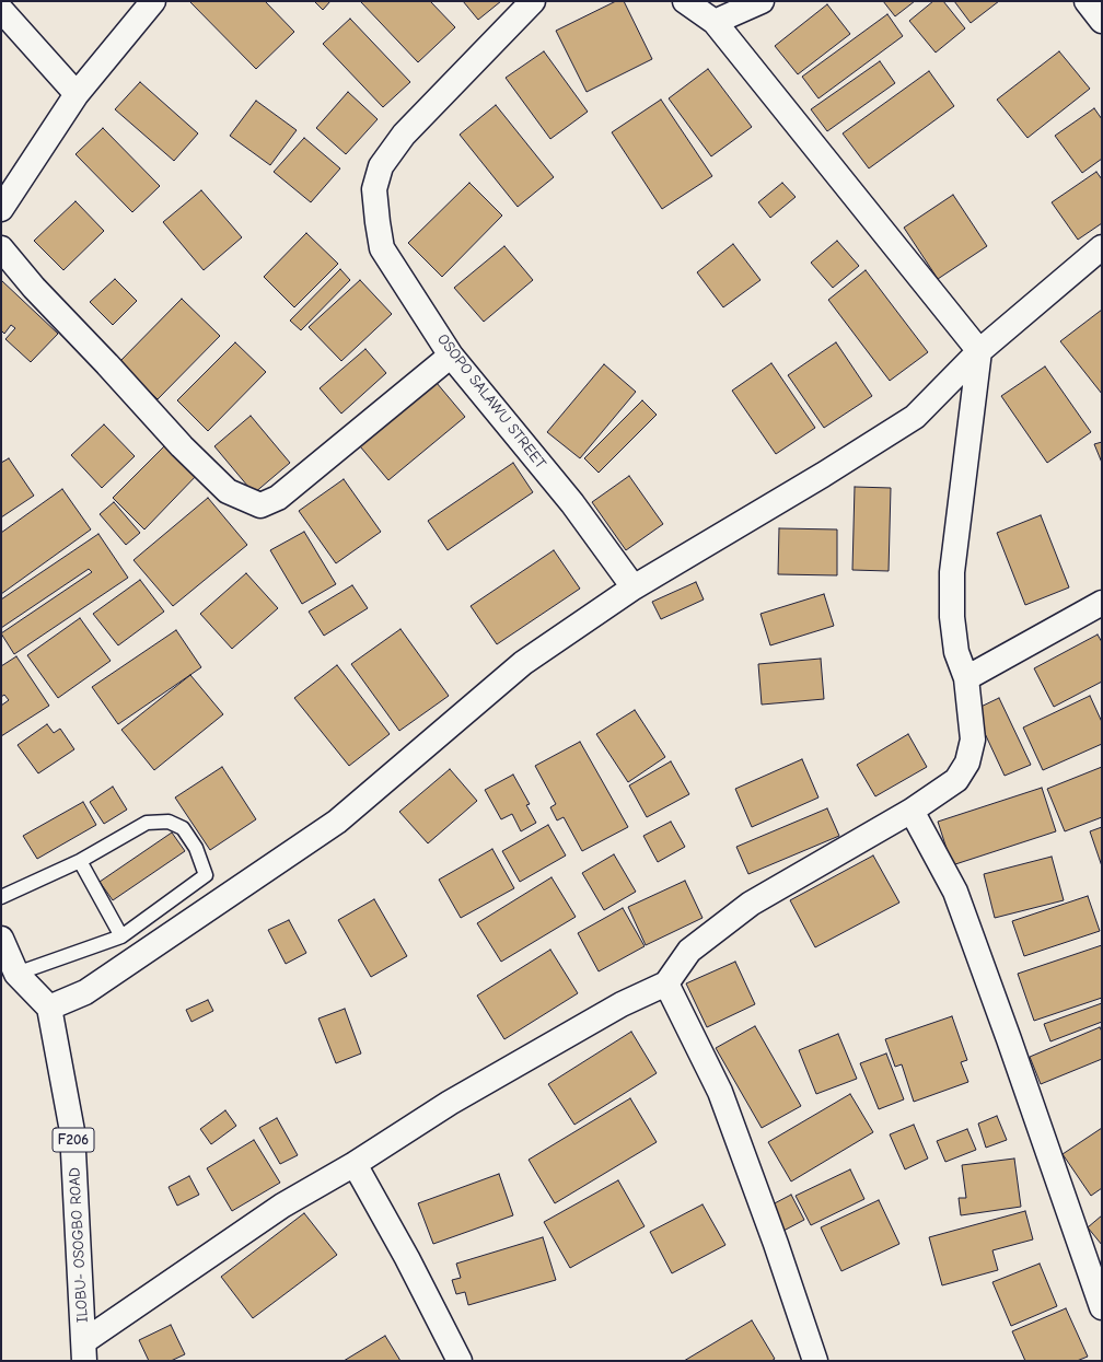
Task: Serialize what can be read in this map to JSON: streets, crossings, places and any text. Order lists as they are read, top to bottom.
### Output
{
  "streets": {
    "street": ["OSOPO SALAWU STREET", "F206", "ILOBU- OSOGBO ROAD"]
  }
}
